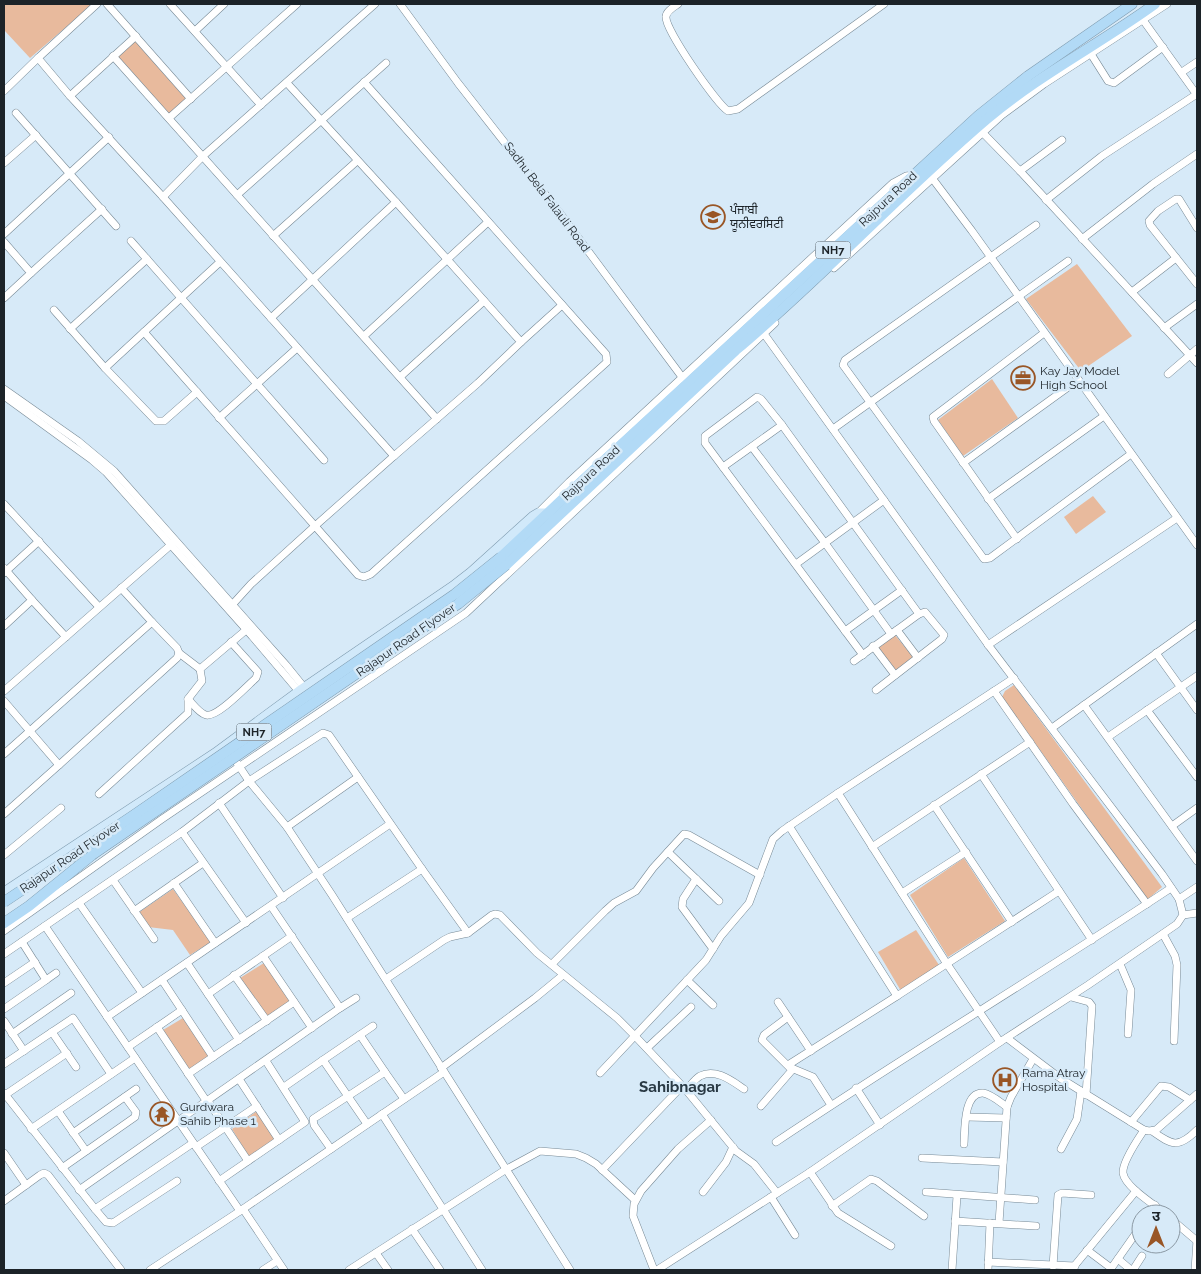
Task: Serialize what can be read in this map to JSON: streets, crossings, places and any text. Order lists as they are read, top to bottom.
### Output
{
  "streets": {
    "highway": ["Rajpura Road", "NH7", "Rajapur Road Flyover"],
    "street": ["Sadhu Bela Falauli Road"]
  },
  "crossings": [
    ["Sadhu Bela Falauli Road", "Rajpura Road"],
    ["Sadhu Bela Falauli Road", "Rajapur Road Flyover"],
    ["Rajpura Road", "Rajapur Road Flyover"]
  ],
  "districts": ["Sahibnagar"],
  "places": {
    "school or university": ["ਪੰਜਾਬੀ ਯੂਨੀਵਰਸਿਟੀ"],
    "office": ["Kay Jay Model High School"],
    "hospital": ["Rama Atray Hospital"],
    "temple": ["Gurdwara Sahib Phase 1"]
  },
  "north": "top"
}
